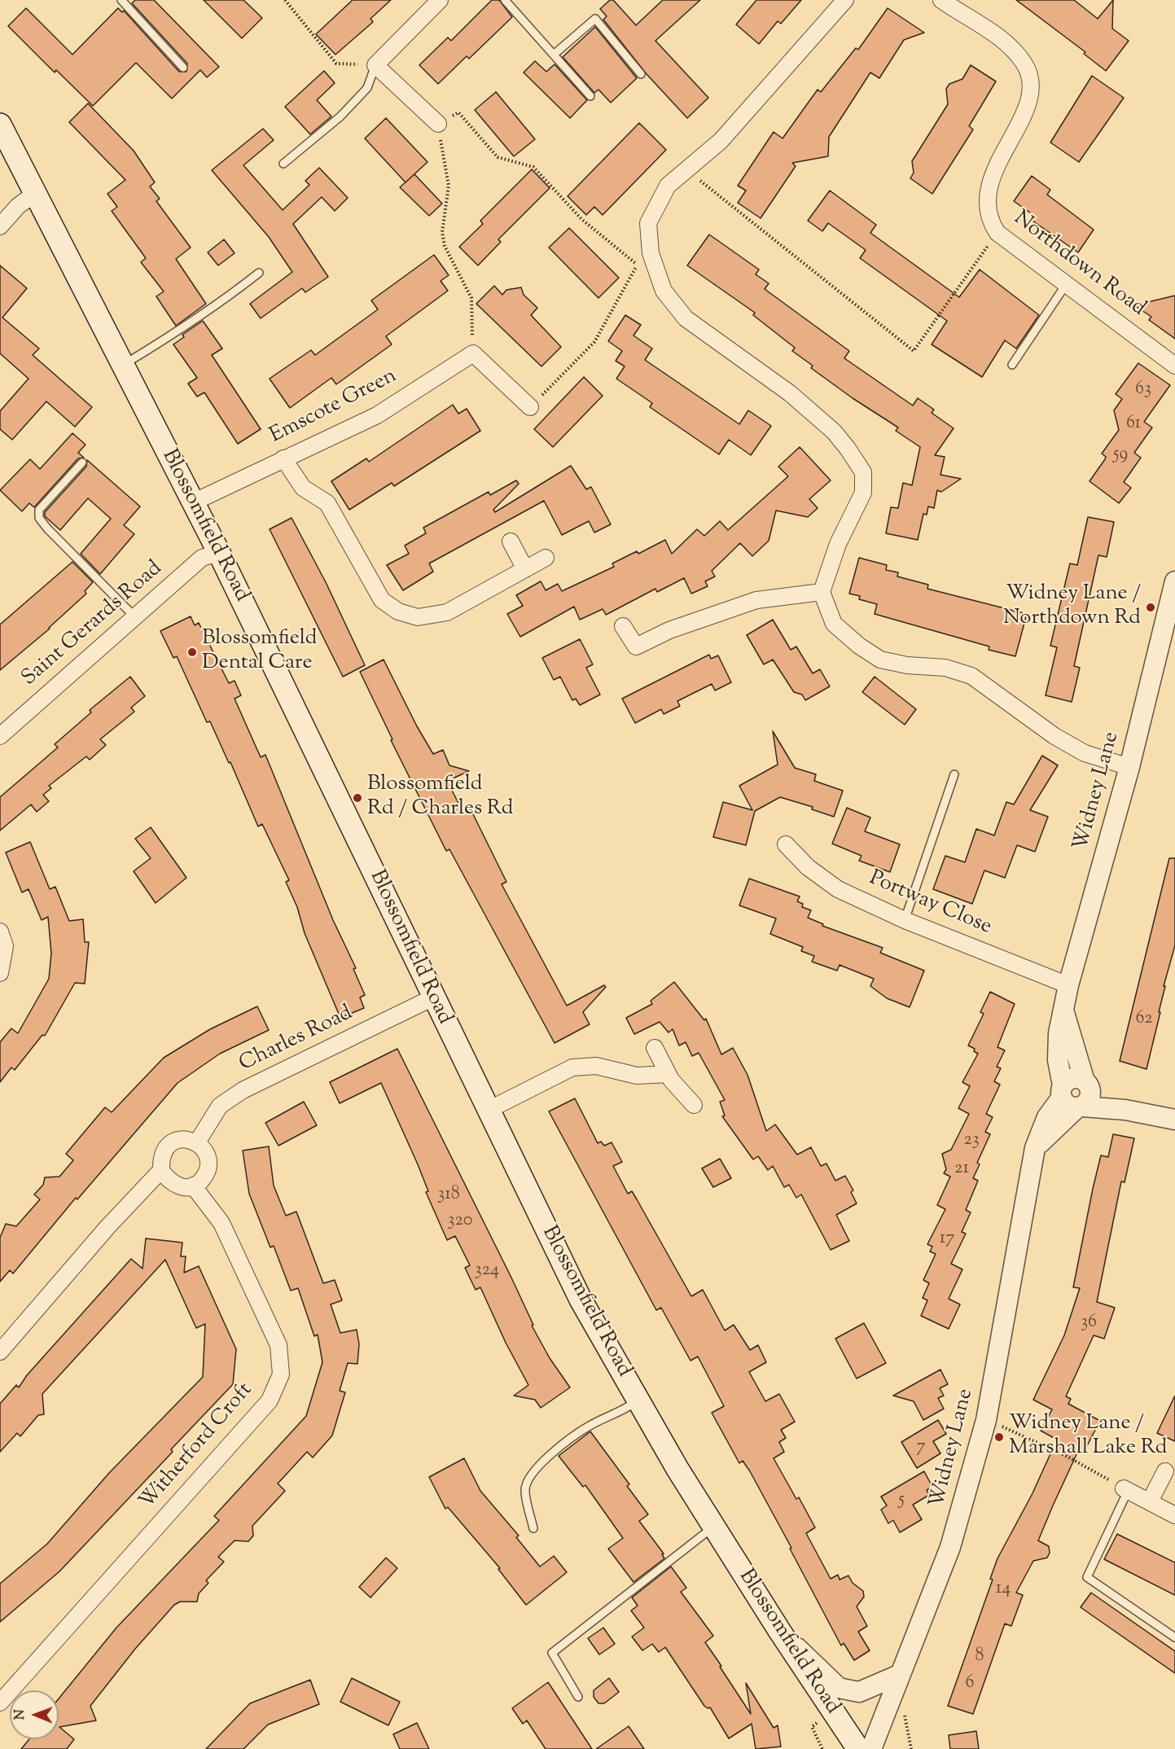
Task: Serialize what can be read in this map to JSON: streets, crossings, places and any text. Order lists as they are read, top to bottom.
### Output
{
  "streets": {
    "main road": ["Blossomfield Road"],
    "street": [
      "Northdown Road",
      "Emscote Green",
      "Saint Gerards Road",
      "Widney Lane",
      "Portway Close",
      "Charles Road",
      "Witherford Croft"
    ]
  },
  "crossings": [
    ["Emscote Green", "Blossomfield Road"],
    ["Blossomfield Road", "Saint Gerards Road"],
    ["Blossomfield Road", "Charles Road"],
    ["Widney Lane", "Portway Close"],
    ["Charles Road", "Witherford Croft"]
  ],
  "places": [
    "Widney Lane / Northdown Rd",
    "Blossomfield Dental Care",
    "Blossomfield Rd / Charles Rd",
    "Widney Lane / Marshall Lake Rd"
  ],
  "house_numbers": [
    "63",
    "61",
    "59",
    "62",
    "23",
    "21",
    "318",
    "320",
    "17",
    "324",
    "36",
    "7",
    "5",
    "14",
    "8",
    "6"
  ],
  "north": "left"
}
